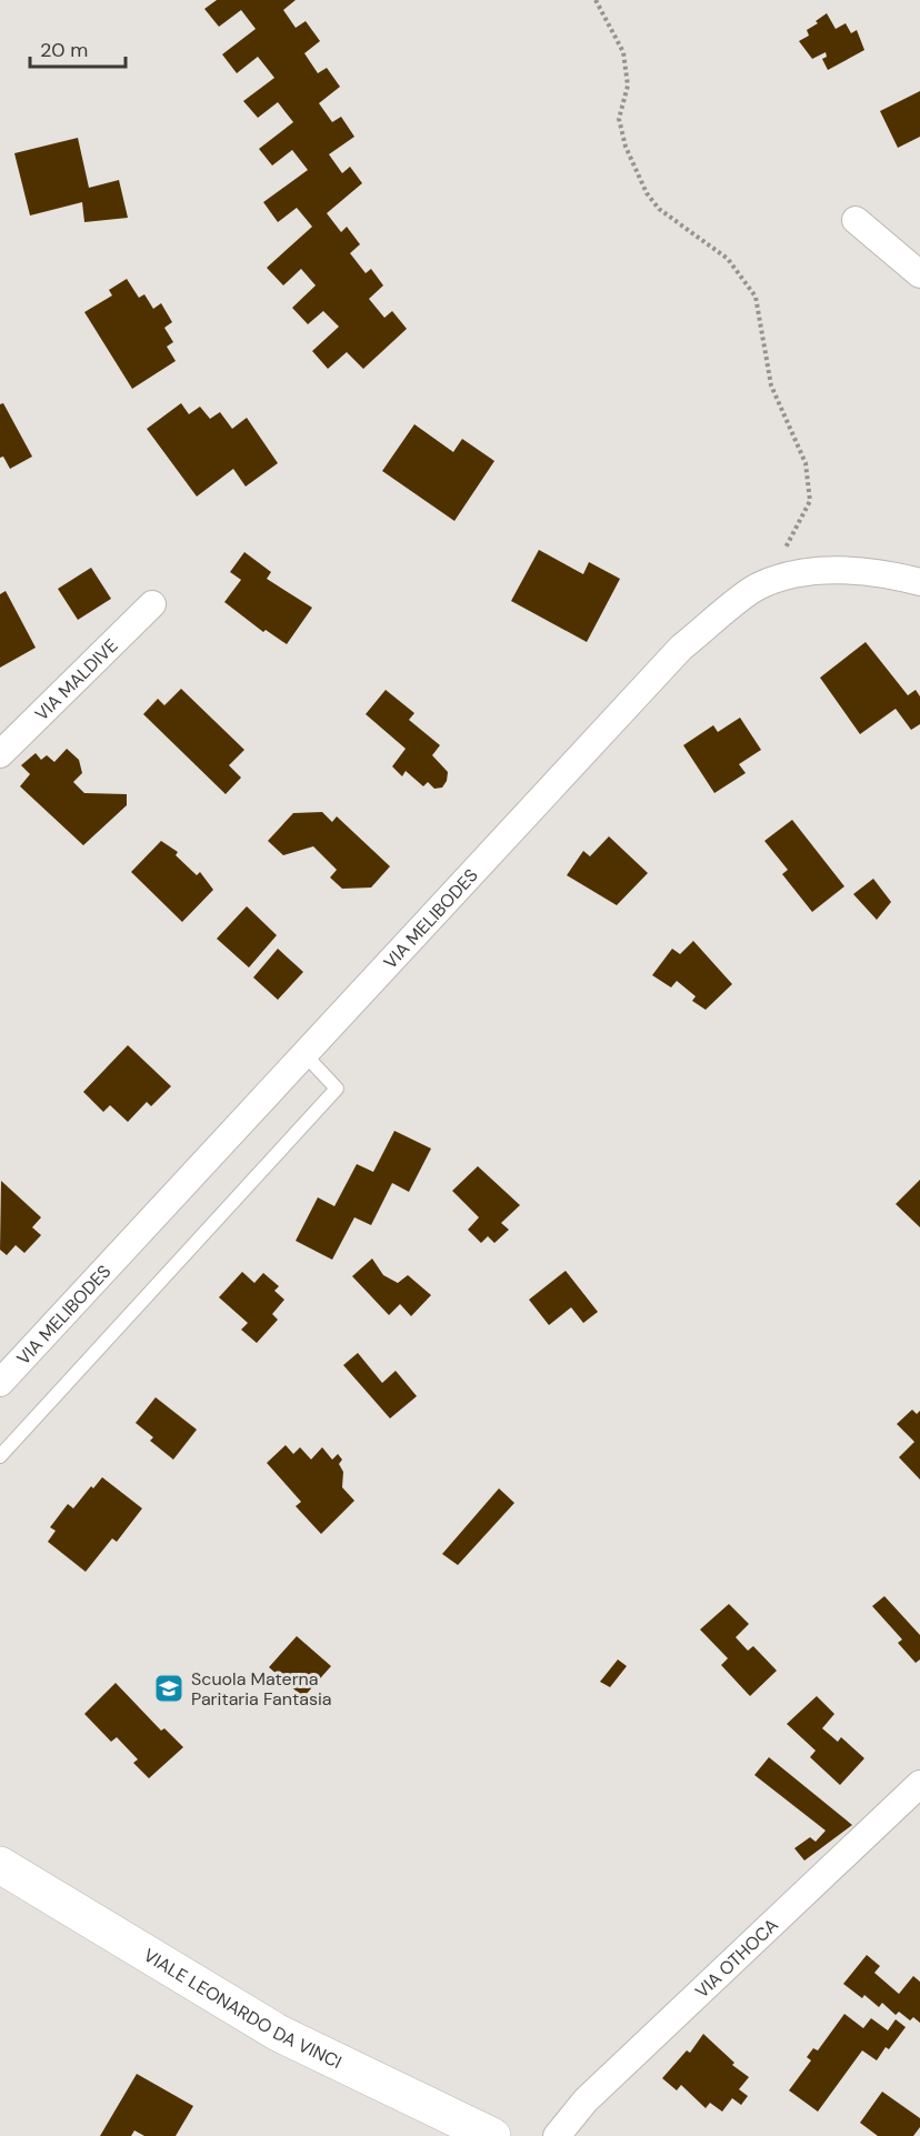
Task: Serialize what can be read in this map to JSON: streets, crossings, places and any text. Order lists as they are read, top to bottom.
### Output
{
  "streets": {
    "main road": ["VIALE LEONARDO DA VINCI"],
    "street": ["VIA MALDIVE", "VIA MELIBODES", "VIA OTHOCA"]
  },
  "places": {
    "school or university": ["Scuola Materna Paritaria Fantasia"]
  },
  "scale_bar": "20 m"
}
